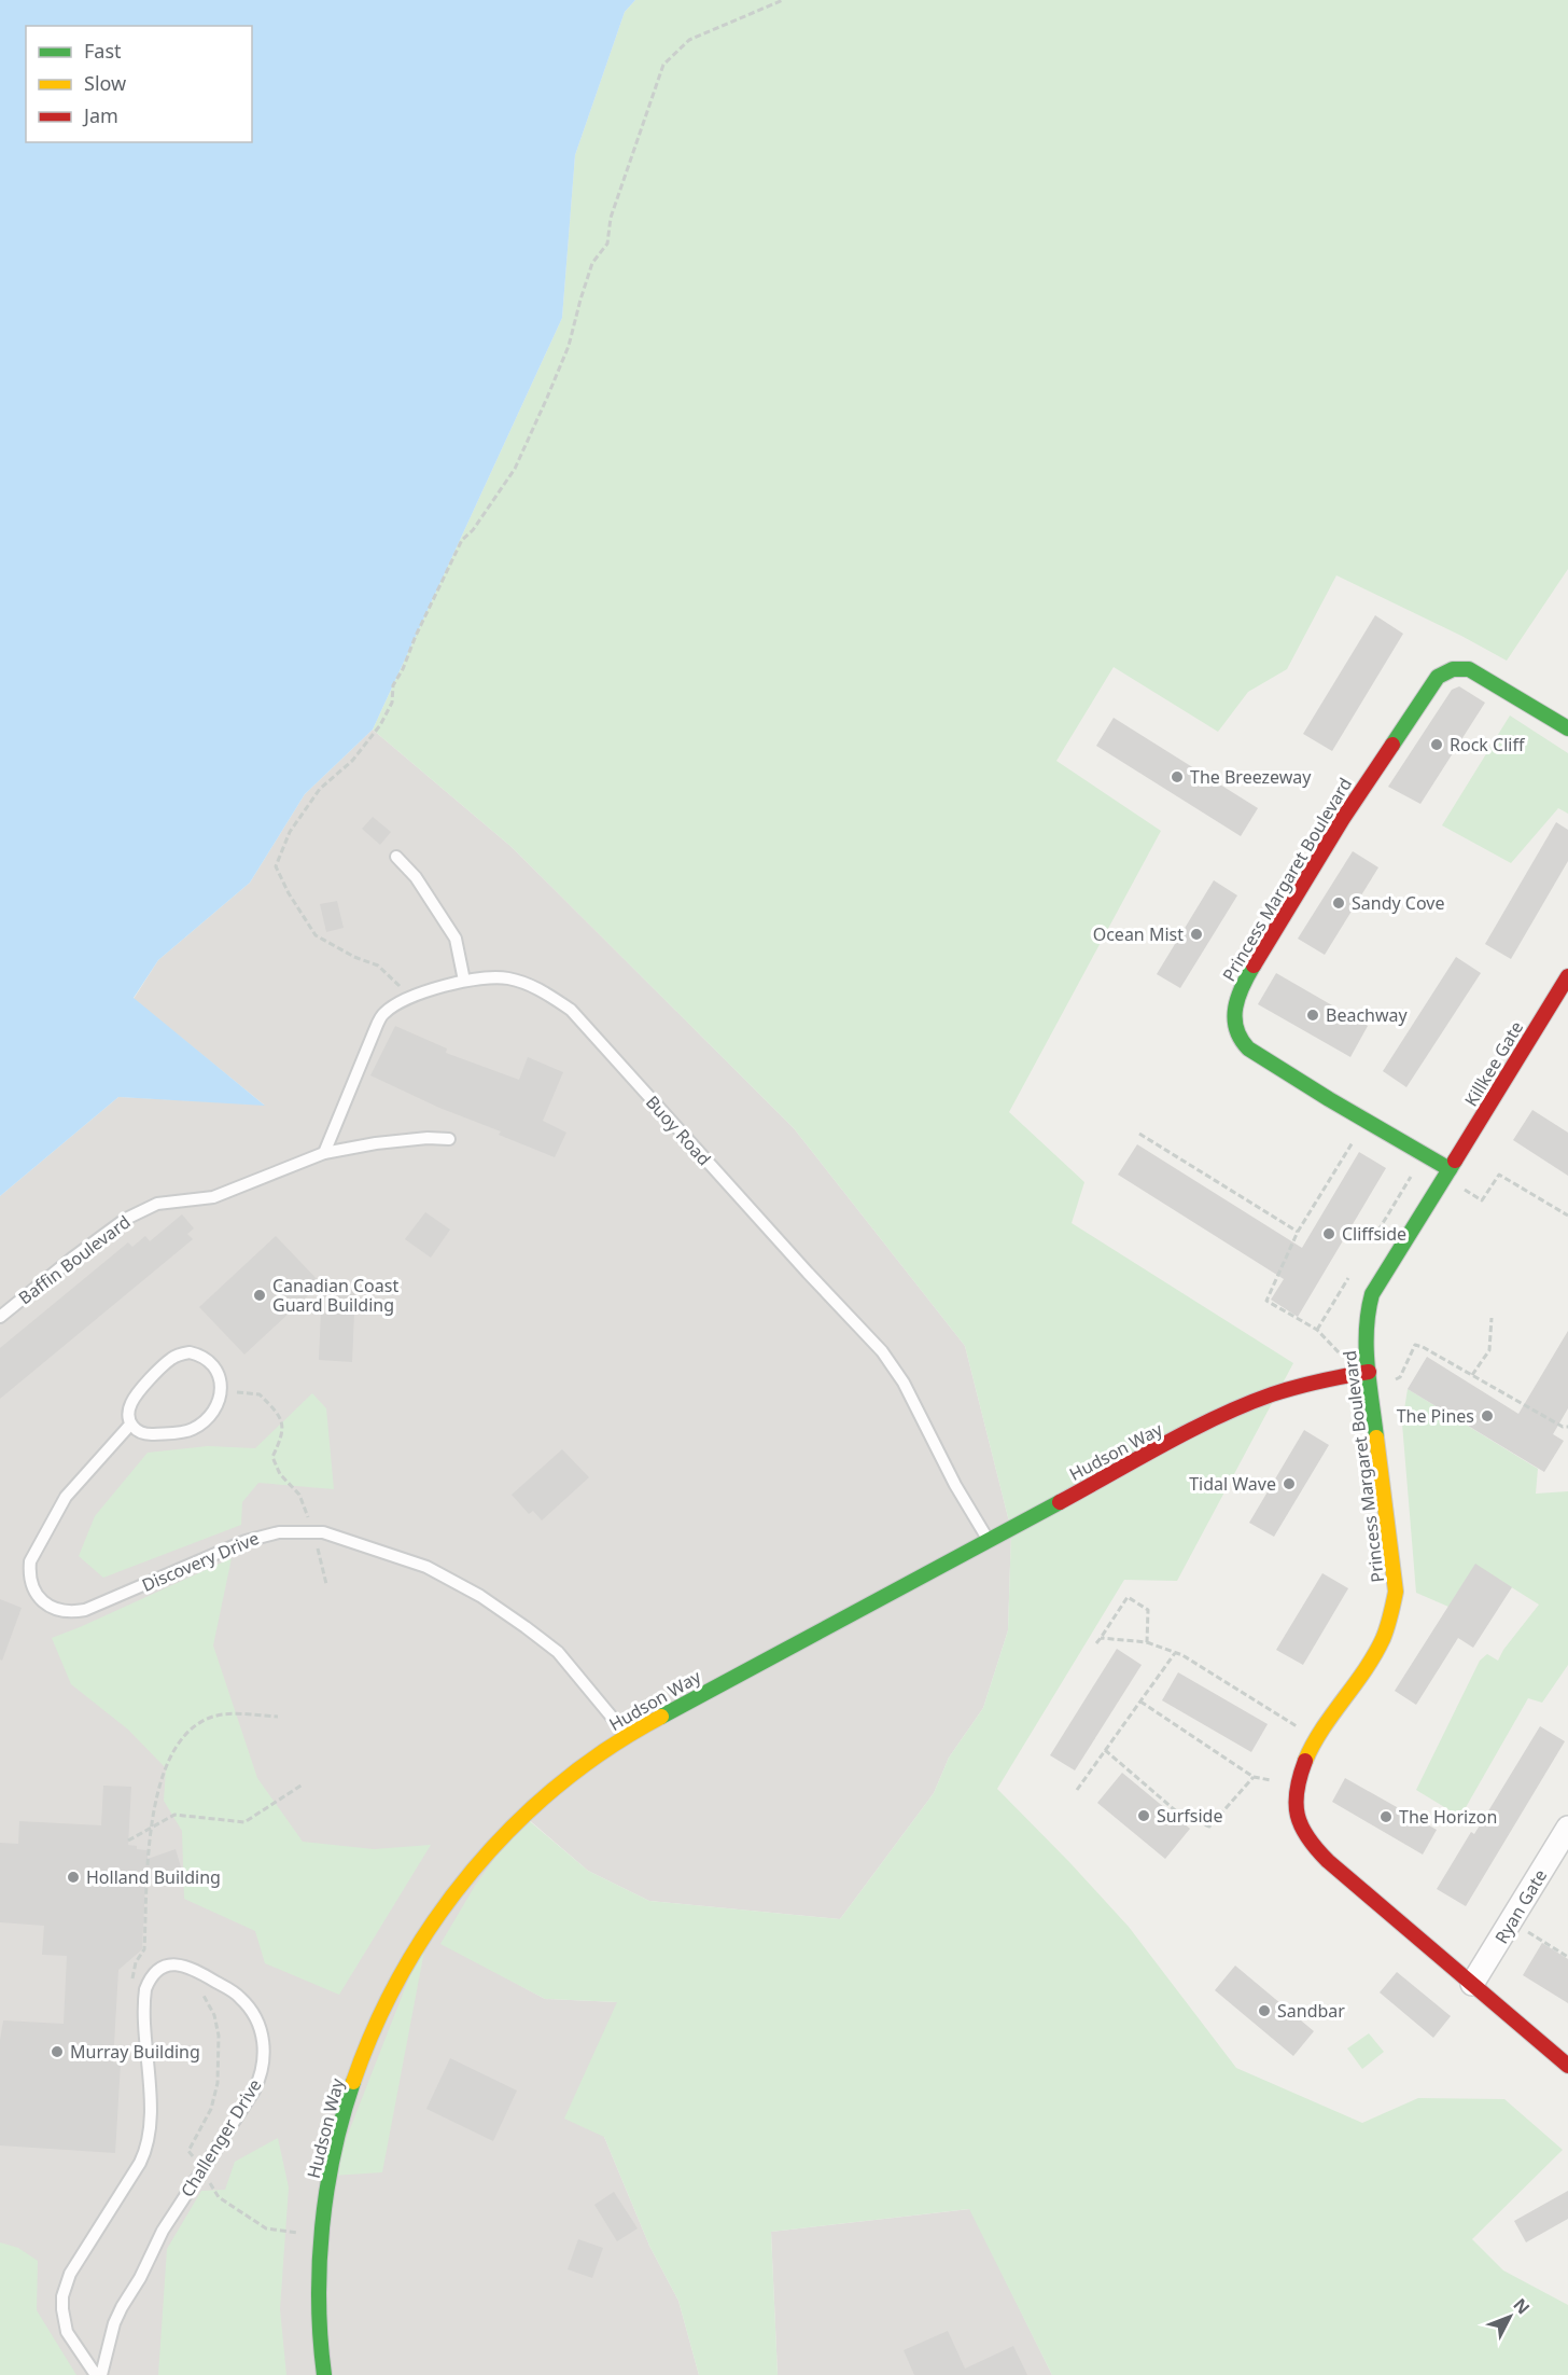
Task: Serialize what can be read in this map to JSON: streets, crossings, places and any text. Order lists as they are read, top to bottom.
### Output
{
  "streets": {
    "street": [
      "Princess Margaret Boulevard",
      "Killkee Gate",
      "Hudson Way",
      "Ryan Gate"
    ],
    "lane": [
      "Buoy Road",
      "Baffin Boulevard",
      "Discovery Drive",
      "Challenger Drive"
    ]
  },
  "crossings": [
    ["Princess Margaret Boulevard", "Killkee Gate"],
    ["Princess Margaret Boulevard", "Hudson Way"],
    ["Princess Margaret Boulevard", "Ryan Gate"],
    ["Buoy Road", "Baffin Boulevard"],
    ["Buoy Road", "Hudson Way"],
    ["Hudson Way", "Discovery Drive"]
  ],
  "places": [
    "Rock Cliff",
    "The Breezeway",
    "Sandy Cove",
    "Ocean Mist",
    "Beachway",
    "Cliffside",
    "Canadian Coast Guard Building",
    "The Pines",
    "Tidal Wave",
    "Surfside",
    "The Horizon",
    "Holland Building",
    "Sandbar",
    "Murray Building"
  ],
  "legend": ["Fast", "Slow", "Jam"],
  "north": "top right"
}
